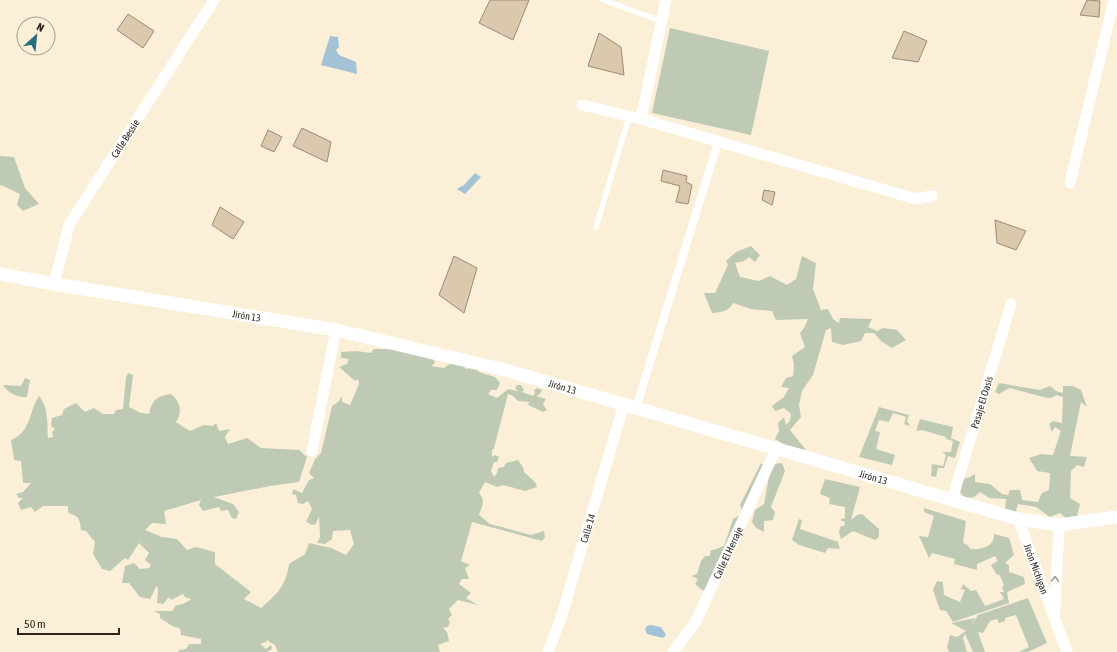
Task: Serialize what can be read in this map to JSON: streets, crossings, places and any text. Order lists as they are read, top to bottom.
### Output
{
  "streets": {
    "street": [
      "Calle Bessie",
      "Jirón 13",
      "Pasaje El Oasis",
      "Calle 14",
      "Calle El Herraje",
      "Jirón Michigan"
    ]
  },
  "crossings": [
    ["Calle Bessie", "Jirón 13"],
    ["Jirón 13", "Pasaje El Oasis"],
    ["Jirón 13", "Calle 14"],
    ["Jirón 13", "Calle El Herraje"],
    ["Jirón 13", "Jirón Michigan"]
  ],
  "scale_bar": "50 m",
  "north": "top right"
}
